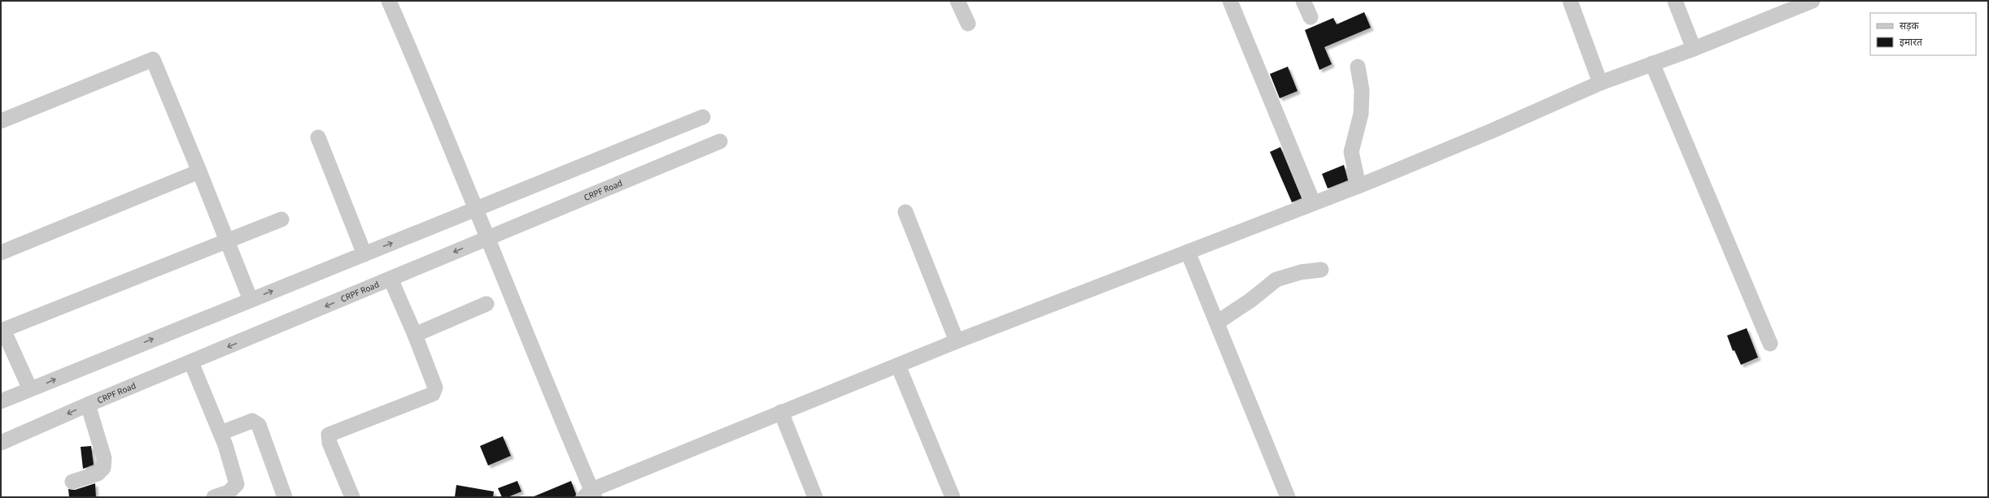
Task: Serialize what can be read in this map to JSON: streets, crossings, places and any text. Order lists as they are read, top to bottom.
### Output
{
  "streets": {
    "street": ["CRPF Road"]
  },
  "legend": ["सड़क", "इमारत"]
}
